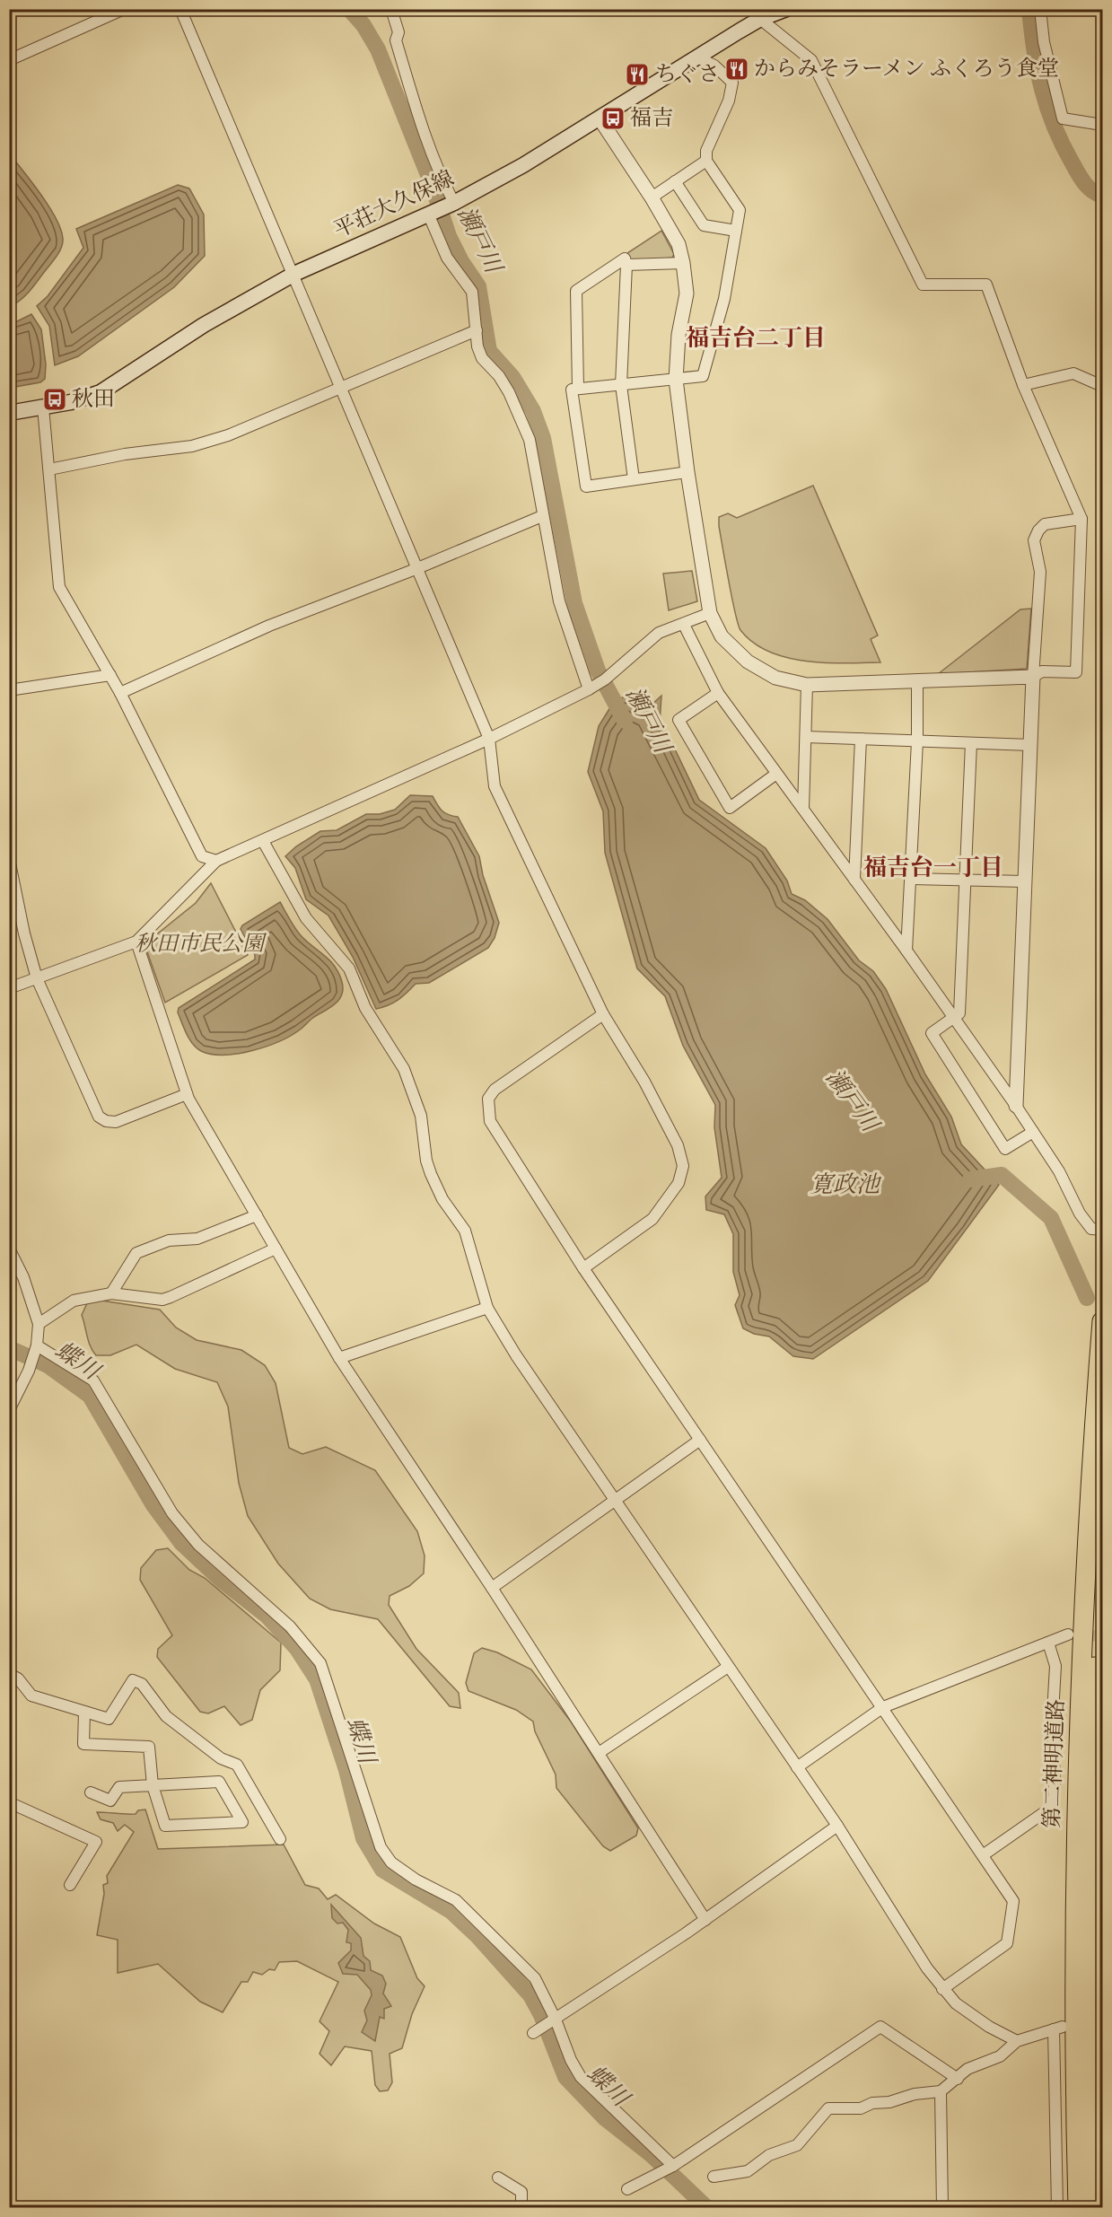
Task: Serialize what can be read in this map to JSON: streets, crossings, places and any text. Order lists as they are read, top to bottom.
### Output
{
  "streets": {
    "highway": ["第二神明道路"],
    "main road": ["平荘大久保線"]
  },
  "districts": ["福吉台二丁目", "福吉台一丁目"],
  "water": ["瀬戸川", "寛政池", "蝶川"],
  "parks": ["秋田市民公園"],
  "places": {
    "restaurant": ["からみそラーメン ふくろう食堂", "ちぐさ"],
    "bus stop": ["福吉", "秋田"]
  }
}
